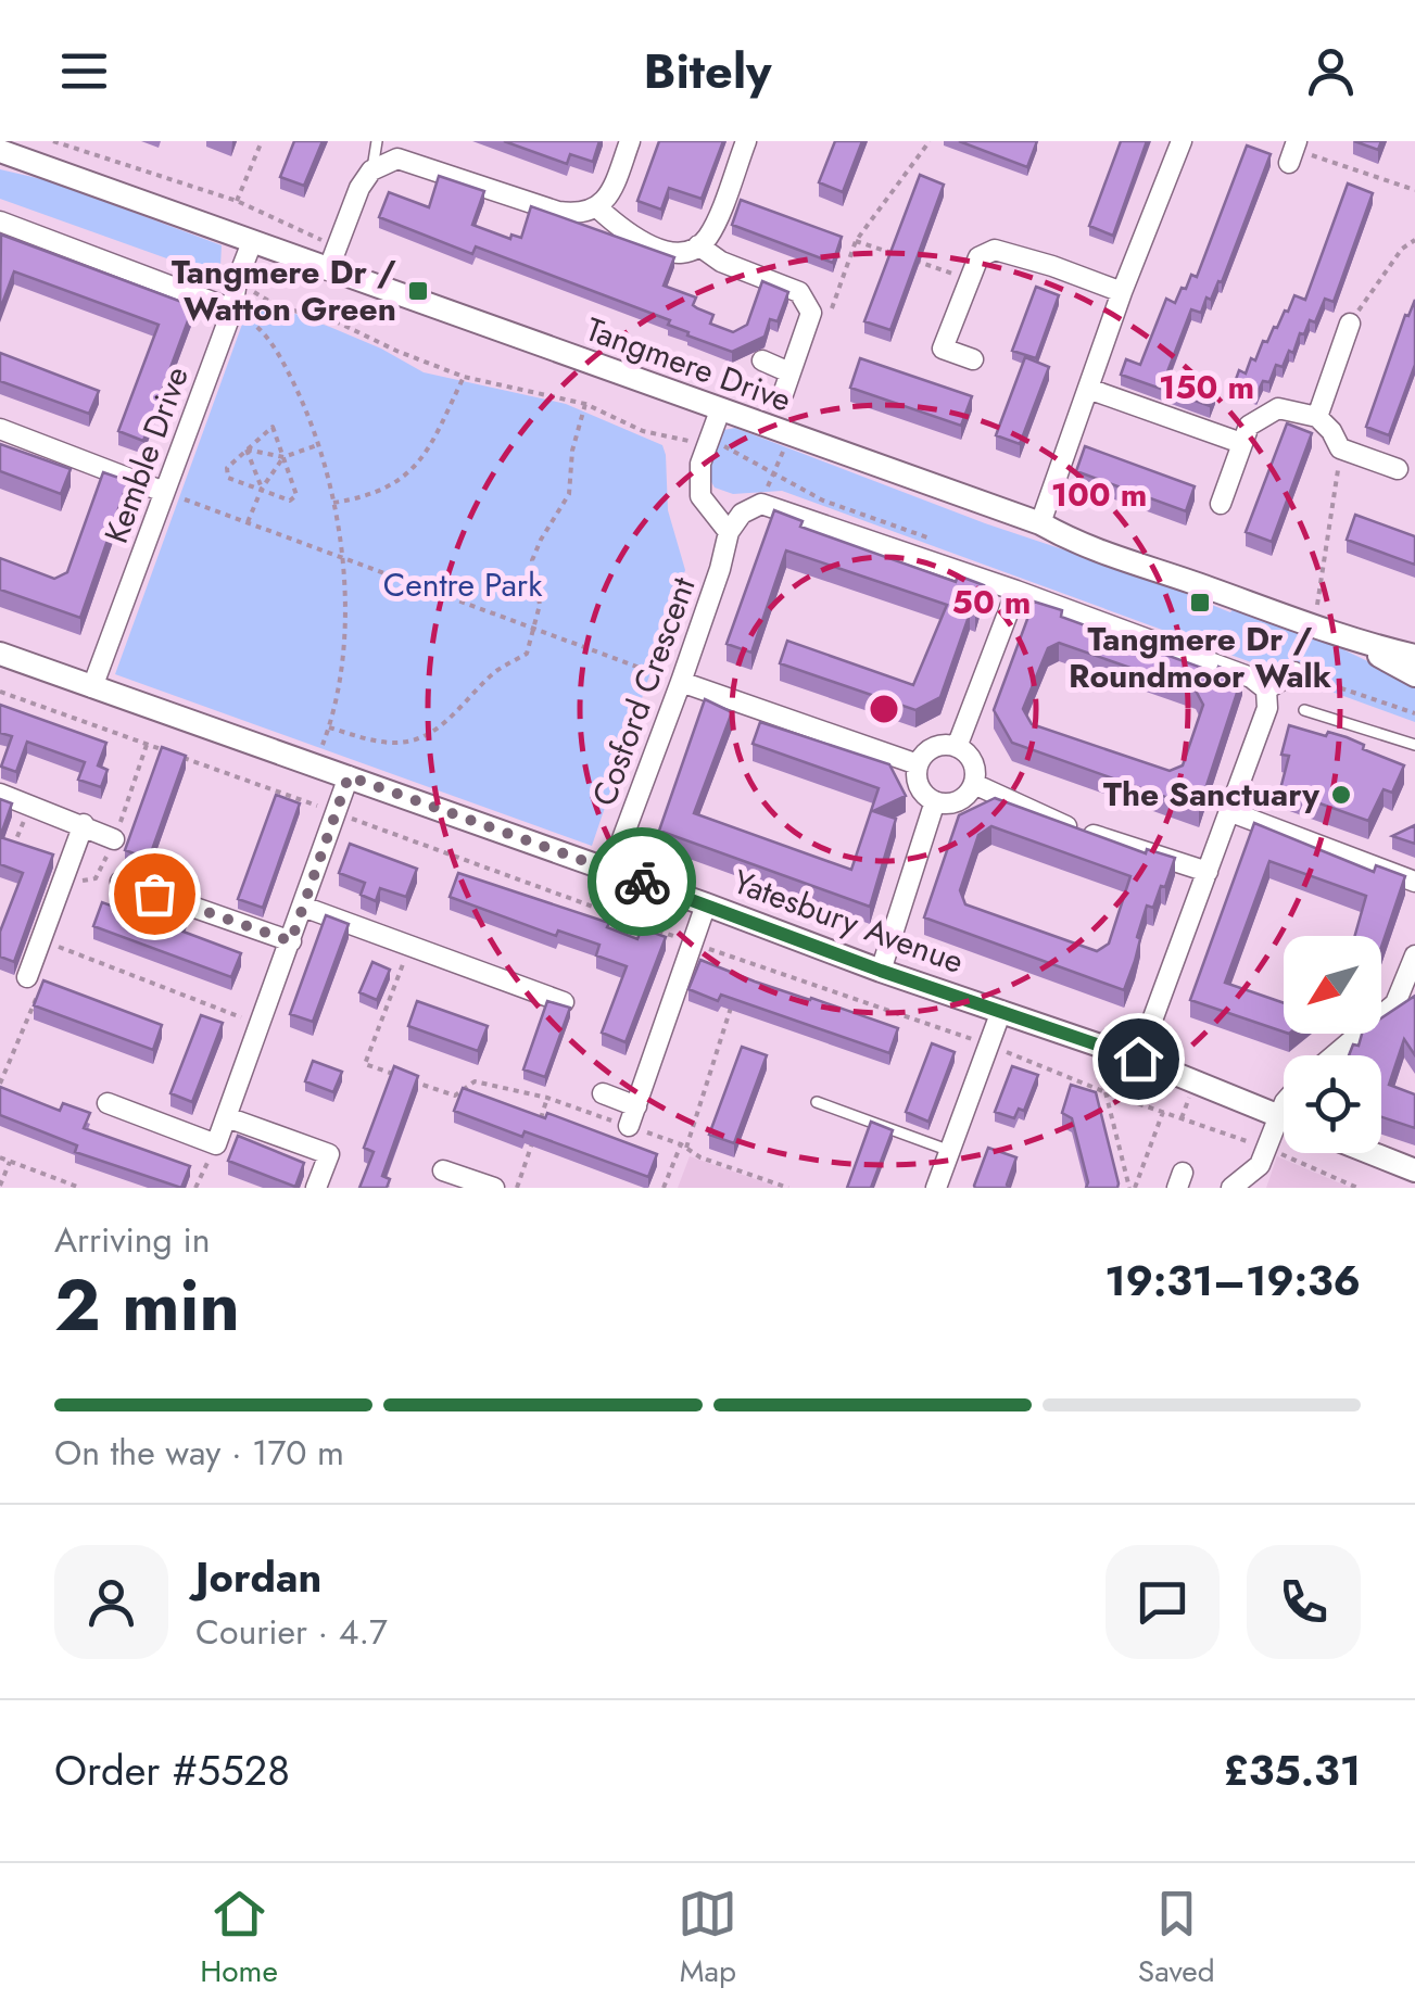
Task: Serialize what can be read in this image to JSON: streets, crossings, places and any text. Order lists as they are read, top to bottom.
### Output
{
  "streets": {
    "street": [
      "Tangmere Drive",
      "Kemble Drive",
      "Cosford Crescent",
      "Yatesbury Avenue"
    ]
  },
  "crossings": [
    ["Tangmere Drive", "Kemble Drive"],
    ["Kemble Drive", "Yatesbury Avenue"],
    ["Cosford Crescent", "Yatesbury Avenue"]
  ],
  "parks": ["Centre Park"],
  "places": {
    "transit": ["Tangmere Dr / Watton Green", "Tangmere Dr / Roundmoor Walk"],
    "other": ["The Sanctuary"]
  },
  "north": "bottom left",
  "page": {
    "header": "Bitely",
    "heading": ["2 min", "Arriving in", "19:31–19:36"],
    "panel": [
      "Jordan",
      "Courier · 4.7",
      "Order #5528",
      "£35.31"
    ],
    "bar": "On the way · 170 m",
    "tabs": ["Home", "Map", "Saved"]
  },
  "rings": ["150 m", "100 m", "50 m"]
}
